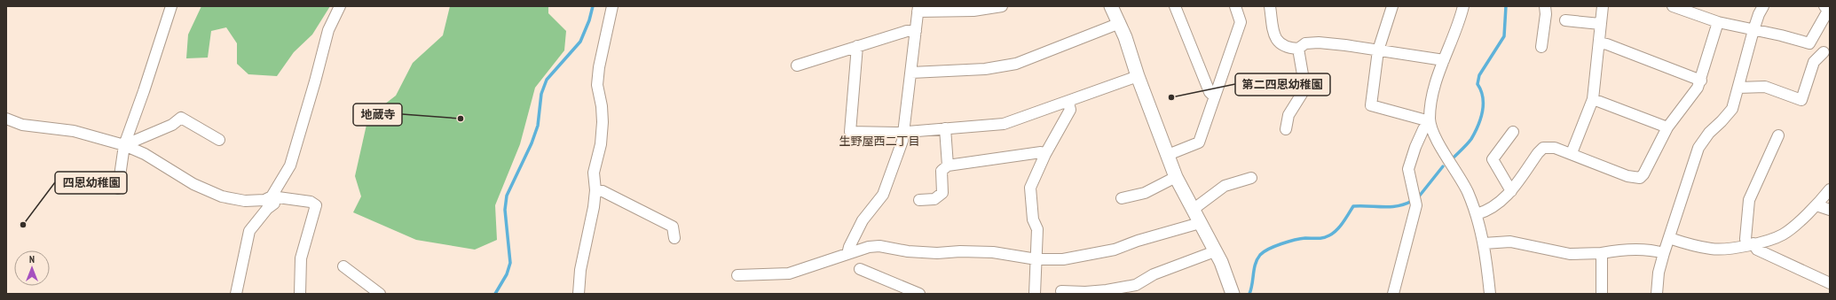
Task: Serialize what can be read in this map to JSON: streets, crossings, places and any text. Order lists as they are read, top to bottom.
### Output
{
  "districts": ["生野屋西二丁目"],
  "places": ["第二四恩幼稚園", "地蔵寺", "四恩幼稚園"],
  "north": "top"
}
